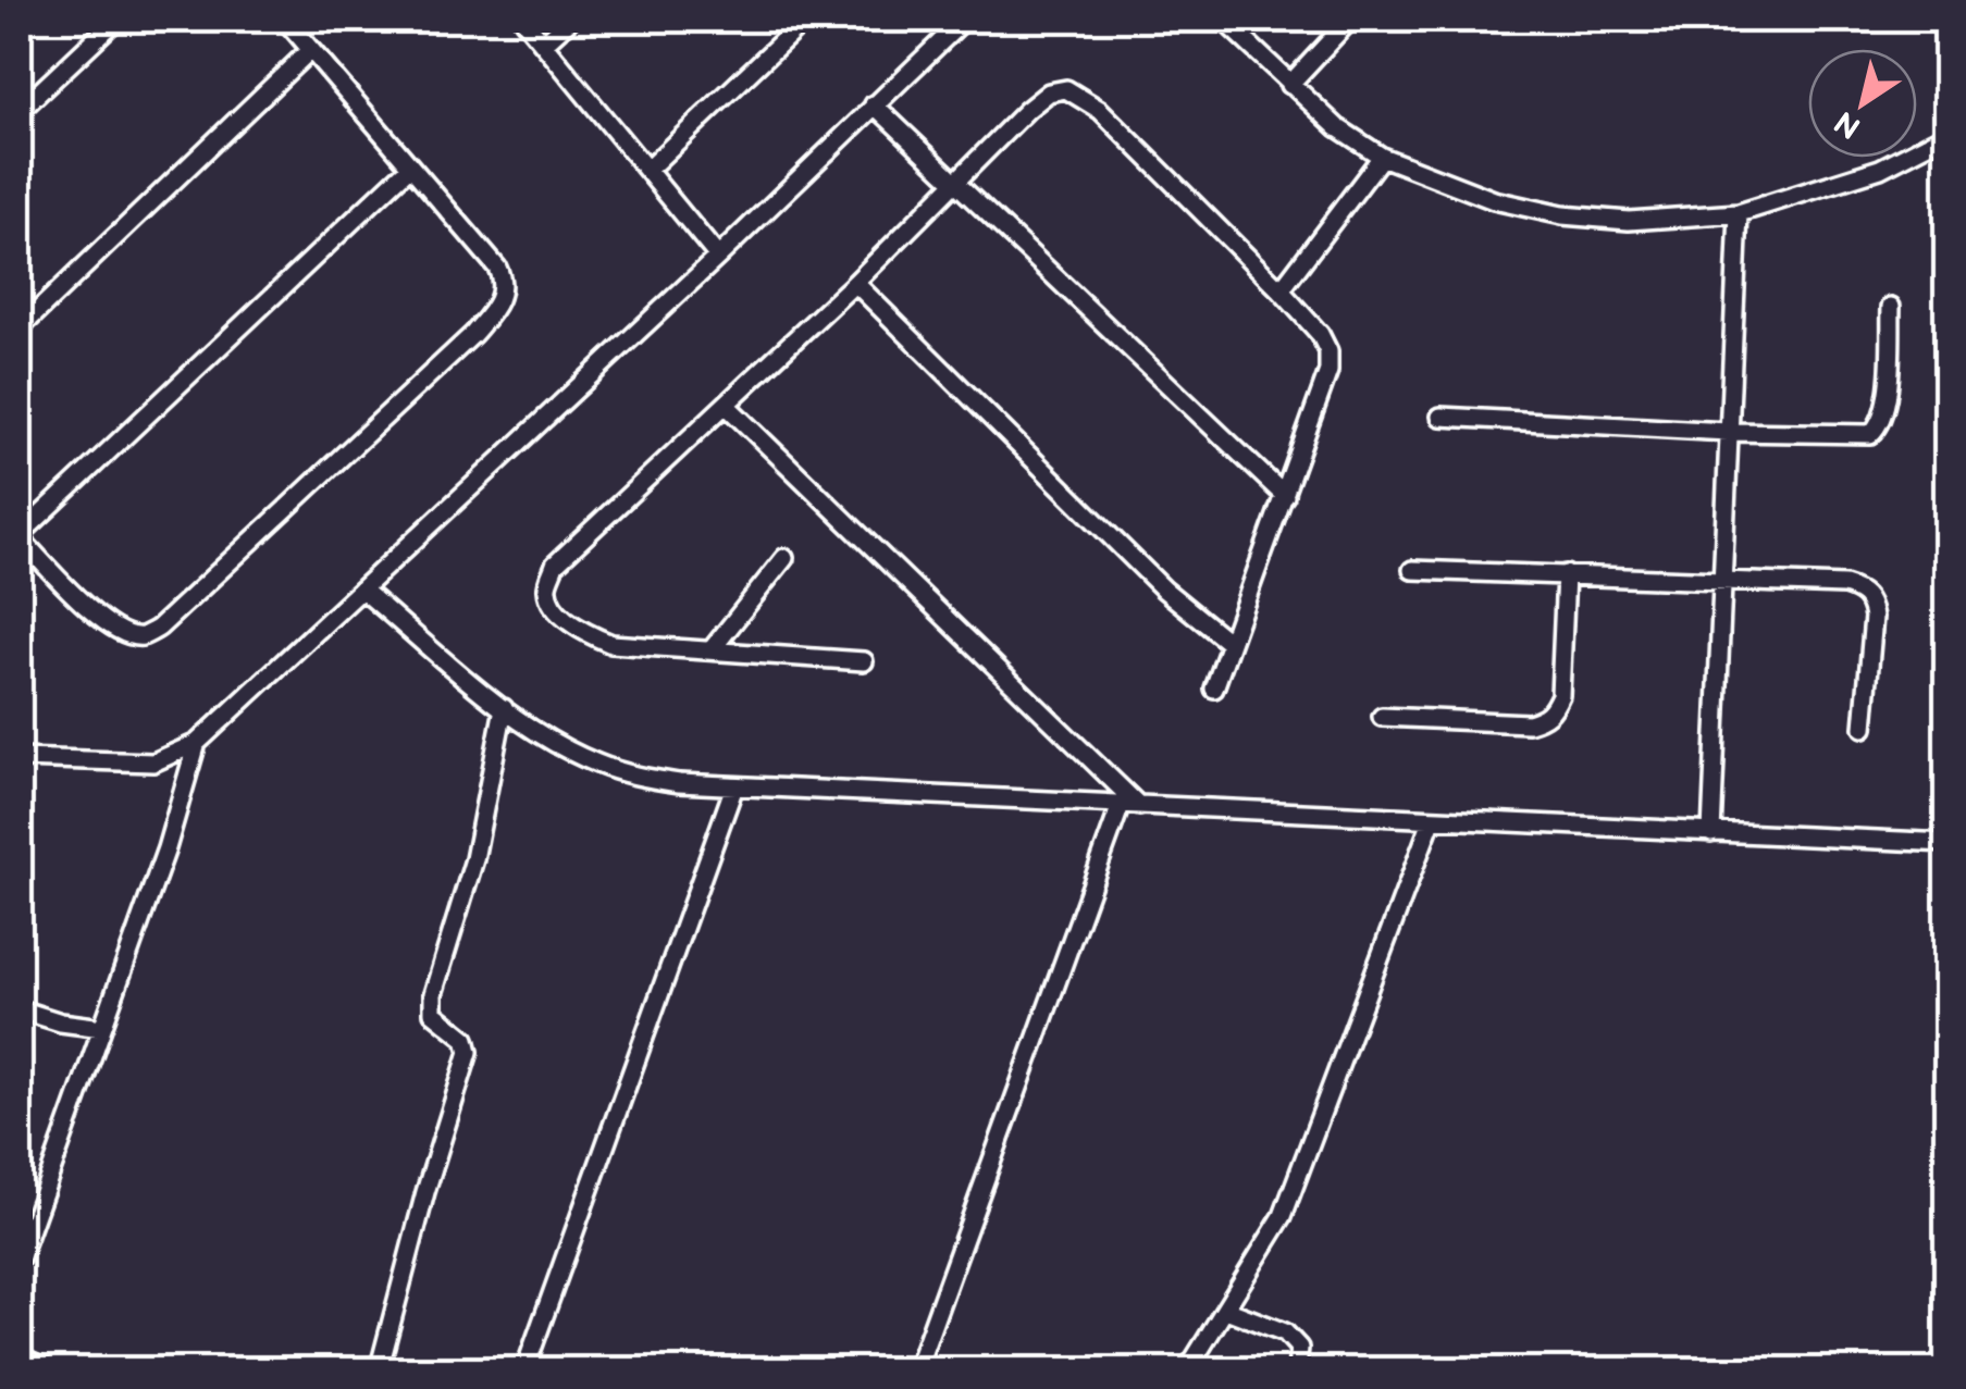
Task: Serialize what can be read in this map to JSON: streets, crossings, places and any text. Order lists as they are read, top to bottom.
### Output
{
  "north": "bottom left"
}
